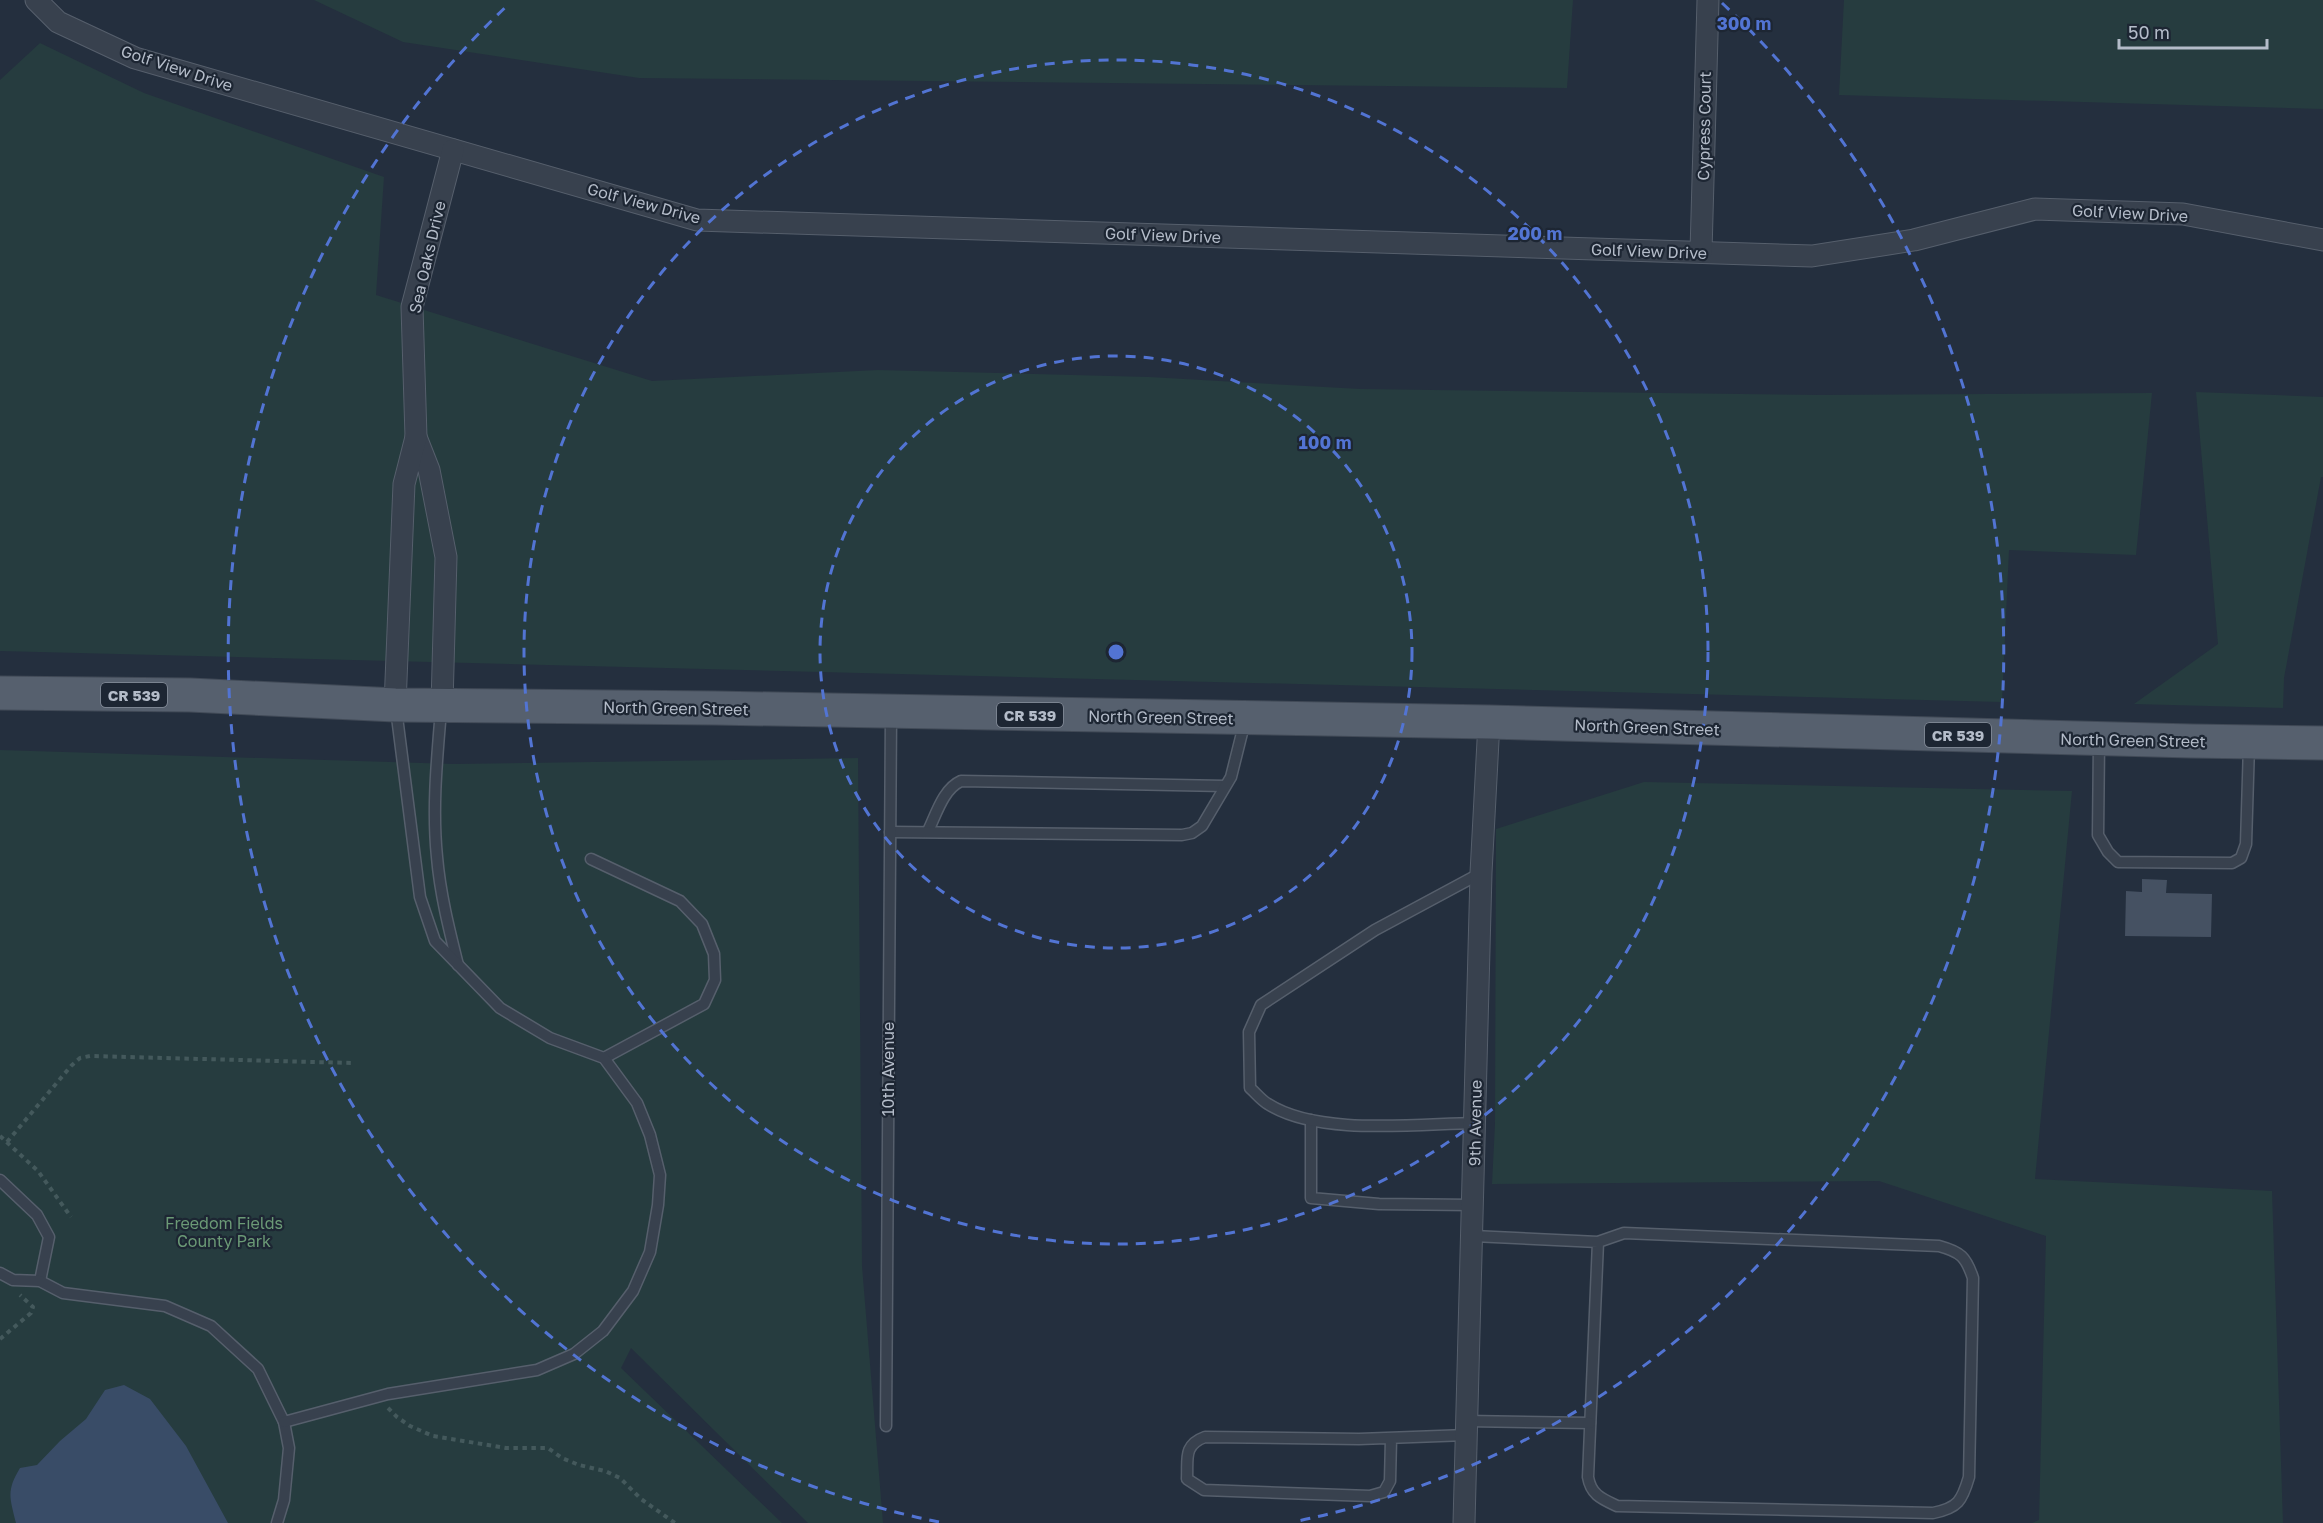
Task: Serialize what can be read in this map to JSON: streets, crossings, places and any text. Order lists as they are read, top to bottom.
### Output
{
  "streets": {
    "main road": ["CR 539", "North Green Street"],
    "street": [
      "Golf View Drive",
      "Cypress Court",
      "Sea Oaks Drive",
      "9th Avenue"
    ],
    "lane": ["10th Avenue"]
  },
  "crossings": [
    ["Golf View Drive", "Cypress Court"],
    ["Golf View Drive", "Sea Oaks Drive"],
    ["Sea Oaks Drive", "North Green Street"],
    ["North Green Street", "10th Avenue"],
    ["North Green Street", "9th Avenue"]
  ],
  "parks": ["Freedom Fields County Park"],
  "scale_bar": "50 m",
  "rings": ["300 m", "200 m", "100 m"]
}
